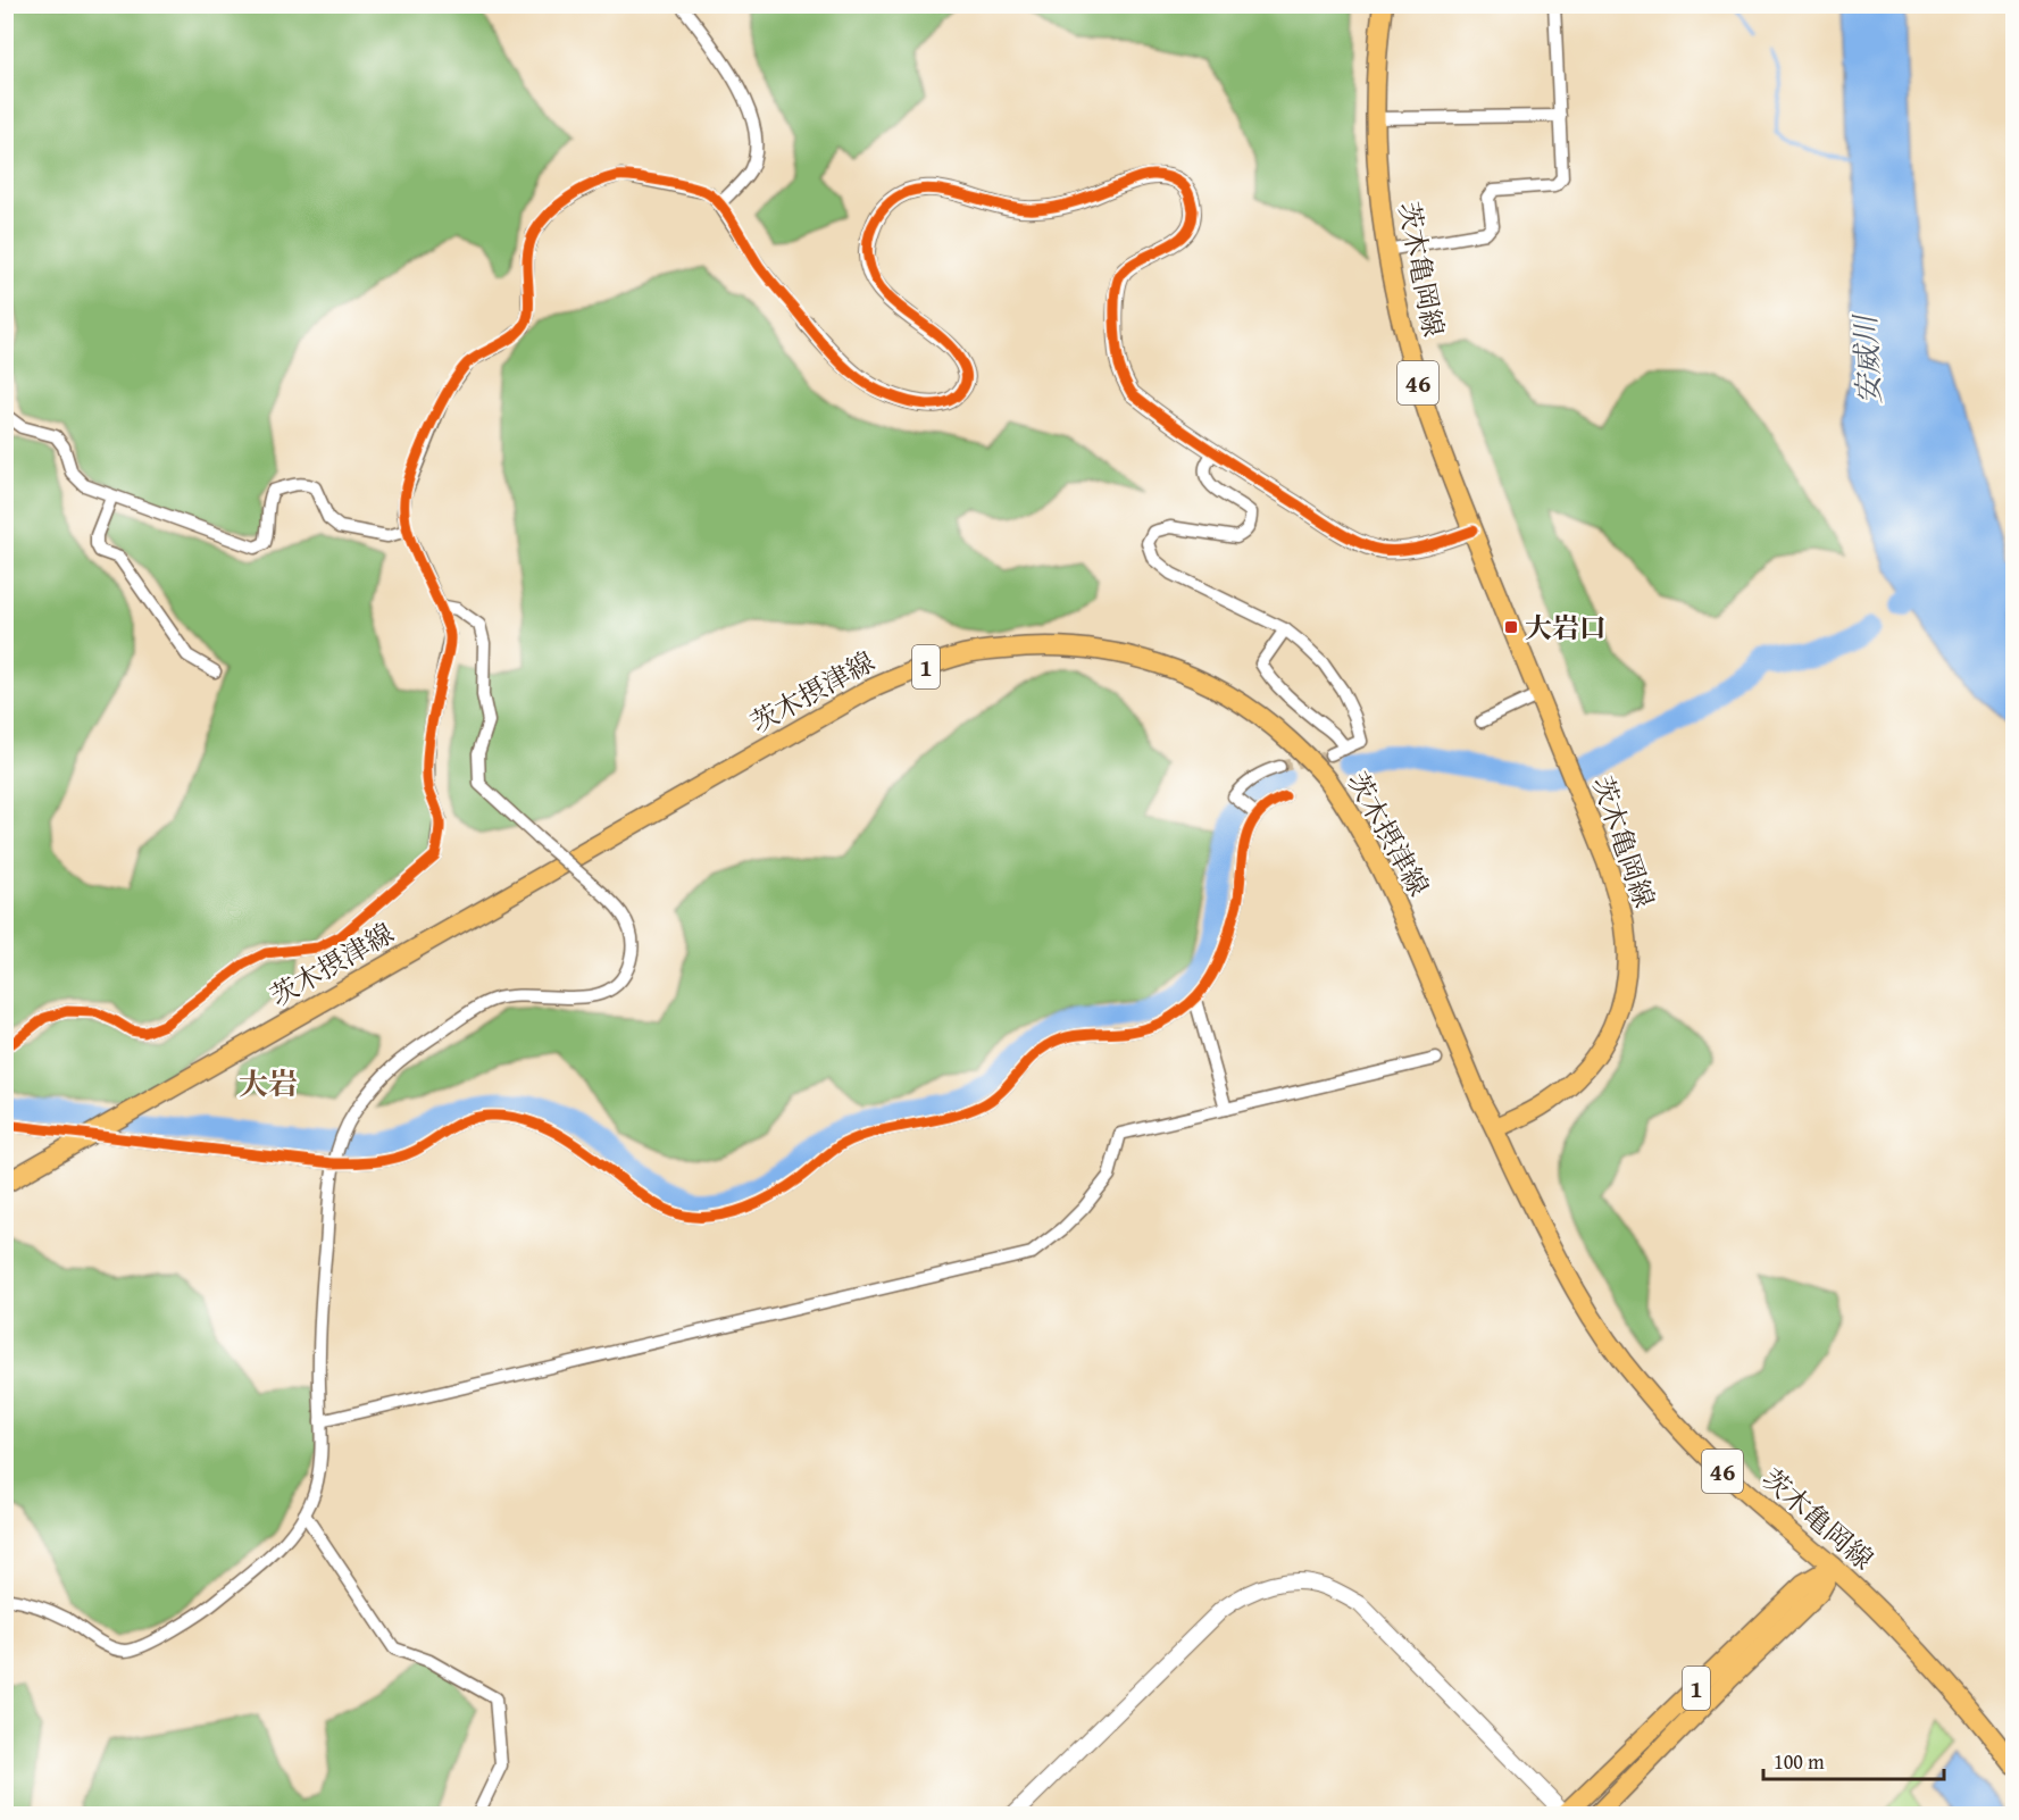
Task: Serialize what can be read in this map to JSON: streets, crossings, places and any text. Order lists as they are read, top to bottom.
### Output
{
  "streets": {
    "main road": [
      "茨木亀岡線",
      "46",
      "1",
      "茨木摂津線"
    ]
  },
  "crossings": [
    ["茨木亀岡線", "1"],
    ["茨木亀岡線", "茨木摂津線"]
  ],
  "districts": ["大岩"],
  "water": ["安威川"],
  "places": {
    "transit": ["大岩口"]
  },
  "scale_bar": "100 m"
}
